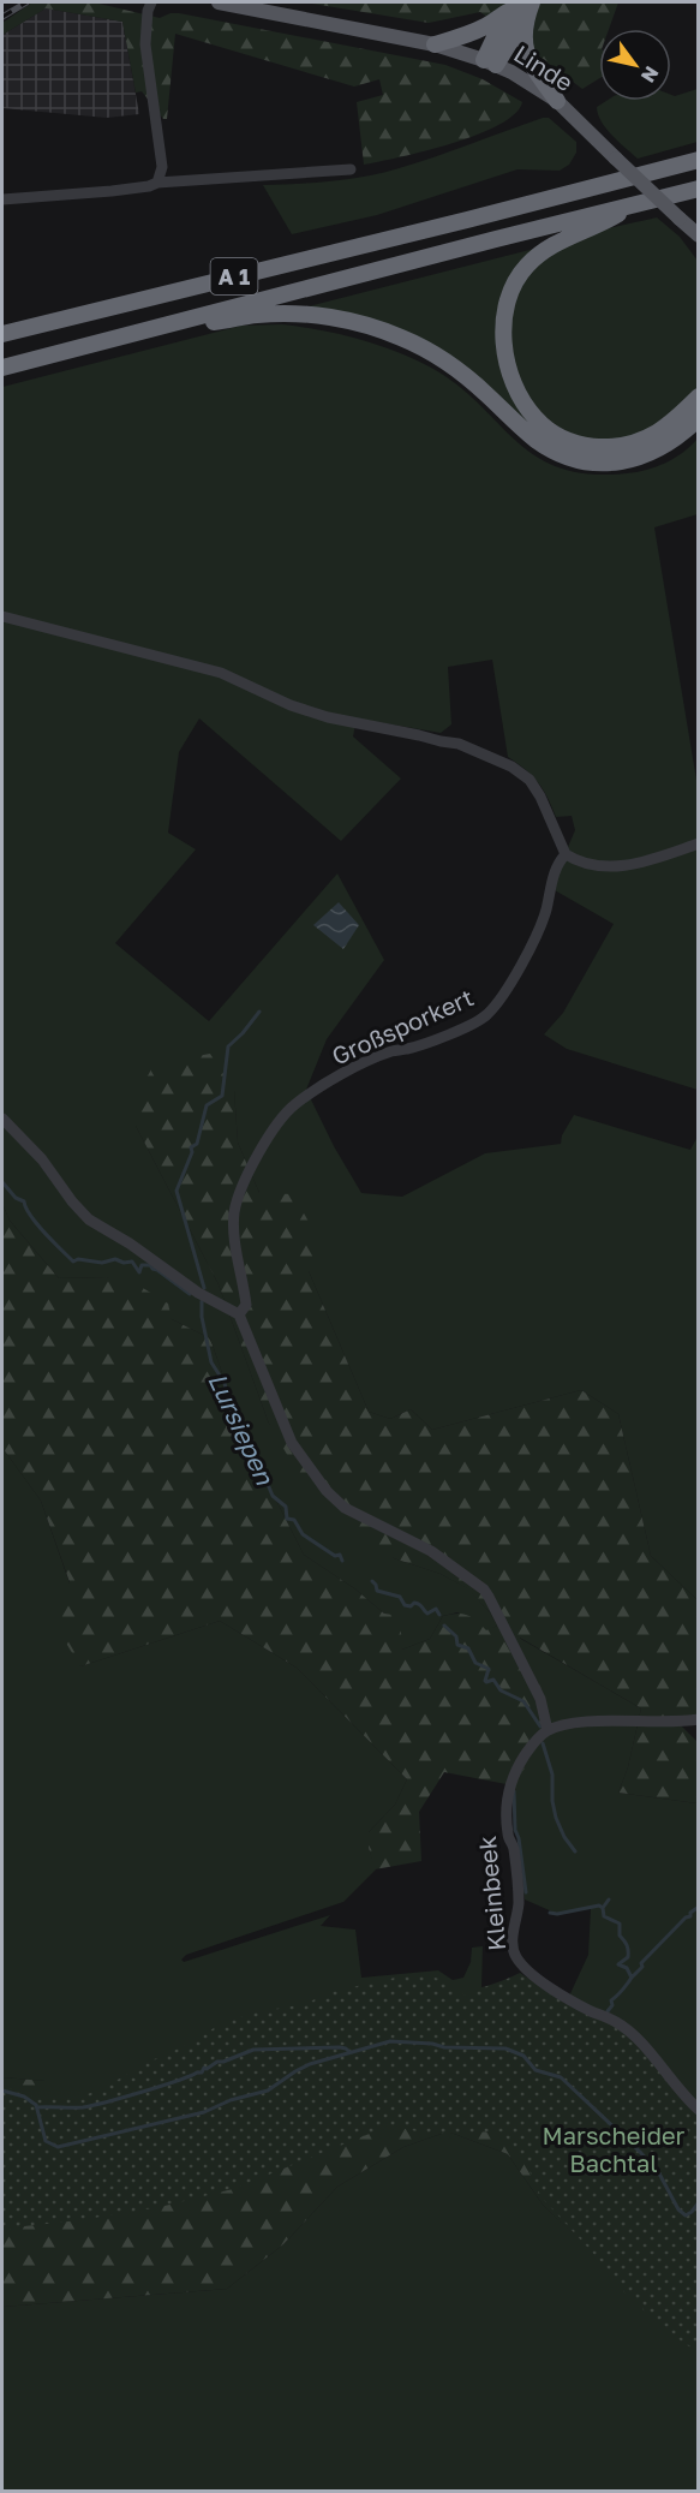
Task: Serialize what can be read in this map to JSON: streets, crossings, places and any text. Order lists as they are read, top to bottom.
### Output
{
  "streets": {
    "highway": ["A 1"],
    "main road": ["Linde"],
    "street": ["Großsporkert", "Kleinbeek"]
  },
  "water": ["Lursiepen"],
  "parks": ["Marscheider Bachtal"],
  "north": "bottom right"
}
